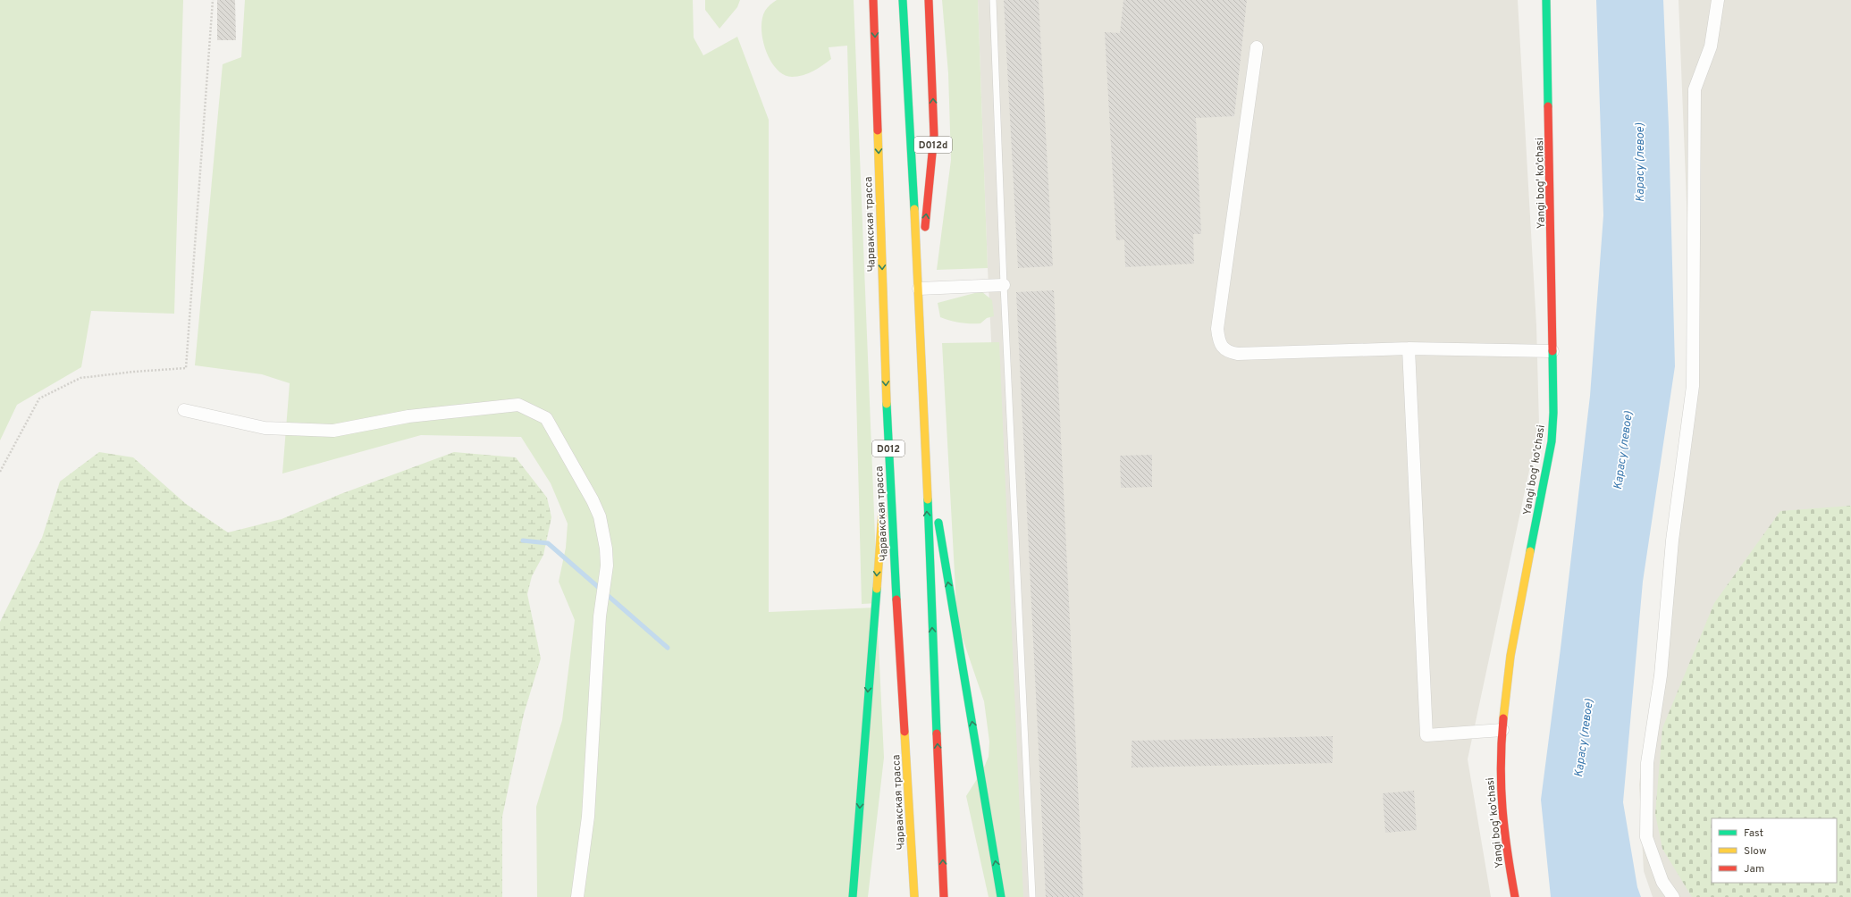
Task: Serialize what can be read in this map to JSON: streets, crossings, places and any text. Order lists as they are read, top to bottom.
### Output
{
  "streets": {
    "main road": [
      "D012d",
      "Yangi bog' ko'chasi",
      "Чарвакская трасса",
      "D012"
    ]
  },
  "water": ["Карасу (левое)"],
  "legend": ["Fast", "Slow", "Jam"]
}
